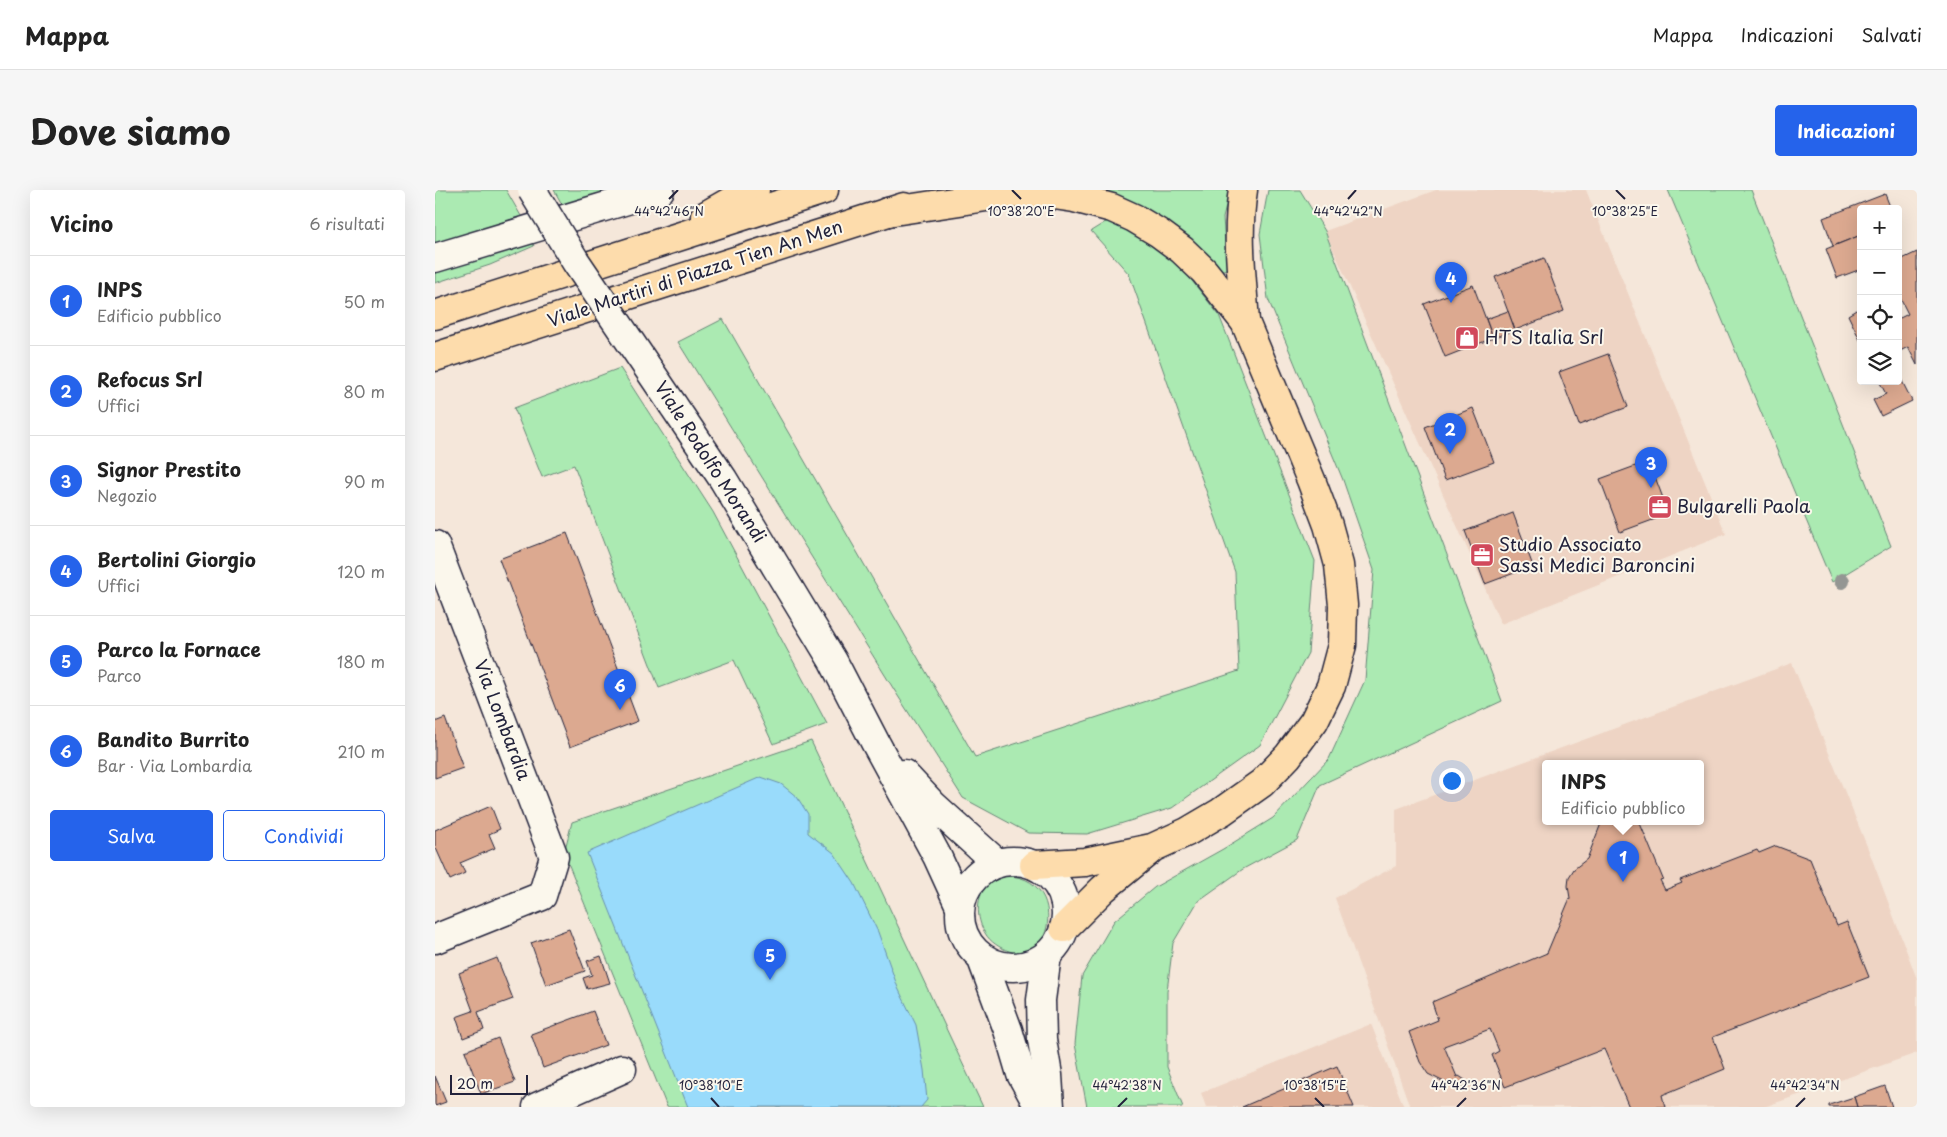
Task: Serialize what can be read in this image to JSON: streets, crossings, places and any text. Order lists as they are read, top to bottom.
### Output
{
  "streets": {
    "highway": ["Viale Martiri di Piazza Tien An Men"],
    "street": ["Viale Rodolfo Morandi", "Via Lombardia"]
  },
  "places": {
    "shop": ["HTS Italia Srl"],
    "office": ["Bulgarelli Paola", "Studio Associato Sassi Medici Baroncini"]
  },
  "scale_bar": "20 m",
  "page": {
    "header": "Mappa",
    "nav": ["Mappa", "Indicazioni", "Salvati"],
    "title": "Dove siamo",
    "buttons": [
      "Indicazioni",
      ["Salva", "Condividi"]
    ],
    "heading": ["Vicino", "6 risultati"],
    "map_buttons": ["+", "−"],
    "list": [
      {
        "mark": "1",
        "name": "INPS",
        "note": "Edificio pubblico",
        "value": "50 m"
      },
      {
        "mark": "2",
        "name": "Refocus Srl",
        "note": "Uffici",
        "value": "80 m"
      },
      {
        "mark": "3",
        "name": "Signor Prestito",
        "note": "Negozio",
        "value": "90 m"
      },
      {
        "mark": "4",
        "name": "Bertolini Giorgio",
        "note": "Uffici",
        "value": "120 m"
      },
      {
        "mark": "5",
        "name": "Parco la Fornace",
        "note": "Parco",
        "value": "180 m"
      },
      {
        "mark": "6",
        "name": "Bandito Burrito",
        "note": "Bar · Via Lombardia",
        "value": "210 m"
      }
    ],
    "pins": [
      "4",
      "2",
      "3",
      "6",
      "1",
      "5"
    ],
    "popup": ["INPS", "Edificio pubblico"],
    "scale": "20 m"
  },
  "coordinates": [
    "10°38'20\"E",
    "10°38'25\"E",
    "44°42'46\"N",
    "44°42'42\"N",
    "44°42'38\"N",
    "44°42'36\"N",
    "10°38'10\"E",
    "10°38'15\"E",
    "44°42'34\"N"
  ]
}
